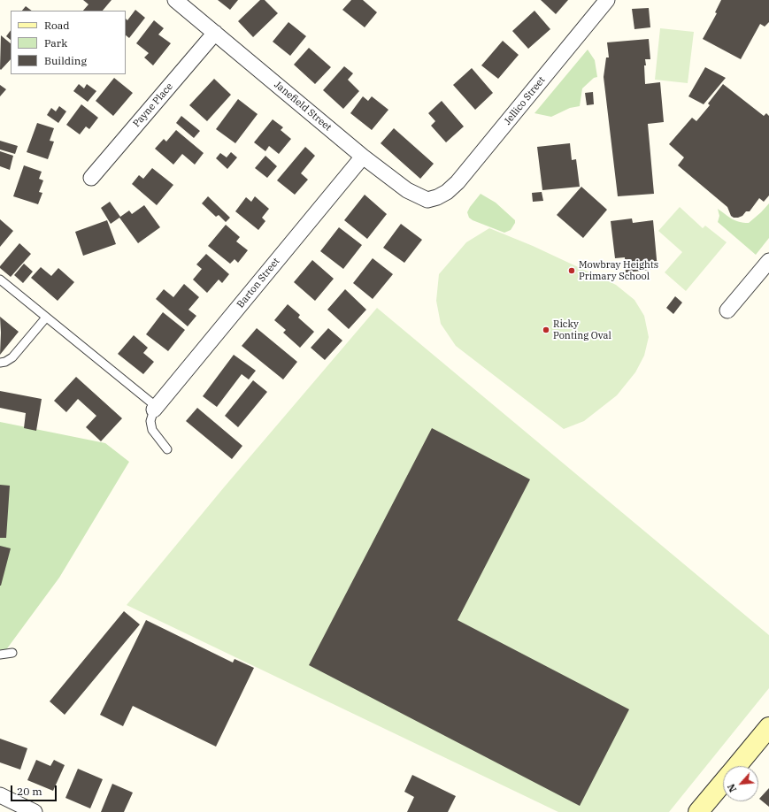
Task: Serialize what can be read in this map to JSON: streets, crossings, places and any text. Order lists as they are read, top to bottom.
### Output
{
  "streets": {
    "street": [
      "Jellico Street",
      "Payne Place",
      "Janefield Street",
      "Barton Street"
    ]
  },
  "crossings": [
    ["Jellico Street", "Janefield Street"],
    ["Payne Place", "Janefield Street"],
    ["Janefield Street", "Barton Street"]
  ],
  "places": ["Mowbray Heights Primary School", "Ricky Ponting Oval"],
  "legend": ["Road", "Park", "Building"],
  "scale_bar": "20 m",
  "north": "bottom left"
}
